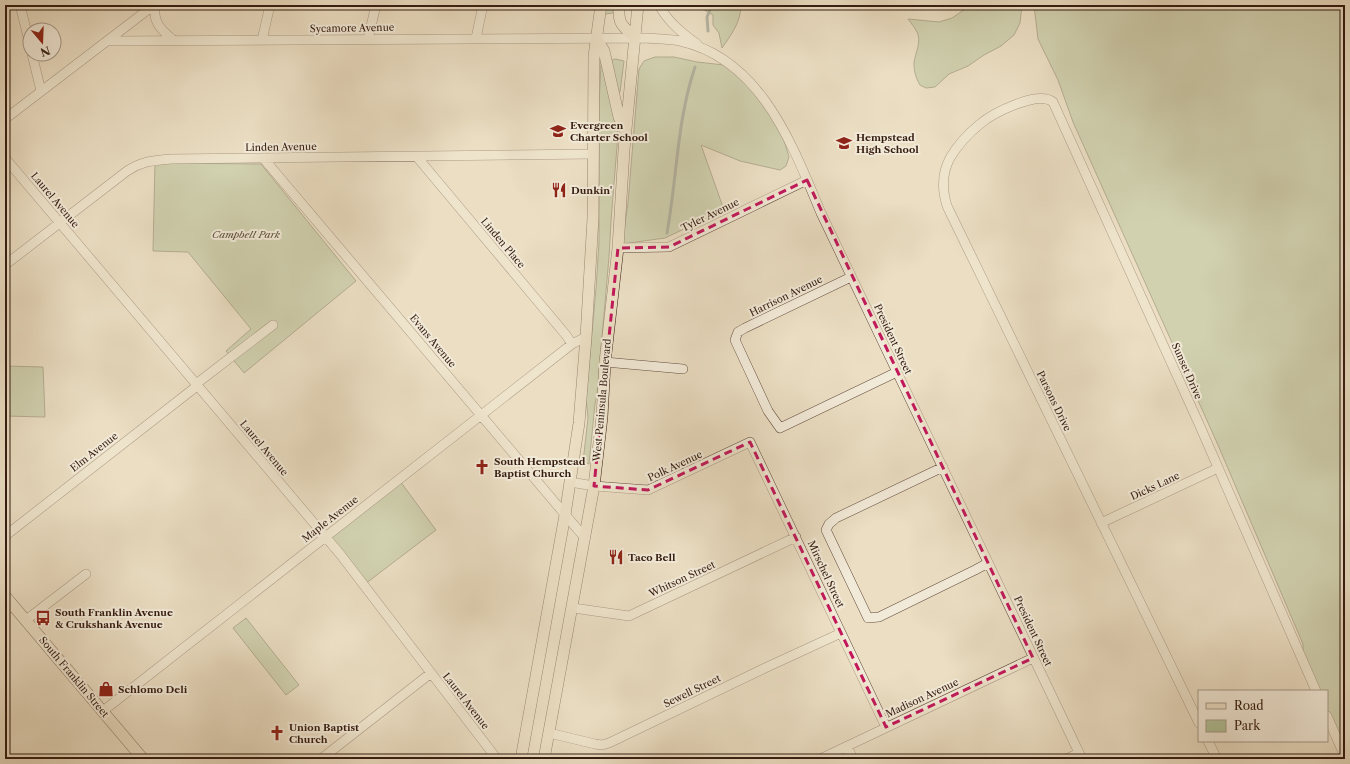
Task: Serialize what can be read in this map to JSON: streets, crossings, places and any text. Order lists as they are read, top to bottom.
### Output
{
  "streets": {
    "main road": ["West Peninsula Boulevard", "South Franklin Street"],
    "street": [
      "Sycamore Avenue",
      "Linden Avenue",
      "Laurel Avenue",
      "Tyler Avenue",
      "Linden Place",
      "Harrison Avenue",
      "President Street",
      "Evans Avenue",
      "Sunset Drive",
      "Parsons Drive",
      "Elm Avenue",
      "Polk Avenue",
      "Dicks Lane",
      "Maple Avenue",
      "Mirschel Street",
      "Whitson Street",
      "Sewell Street",
      "Madison Avenue"
    ]
  },
  "crossings": [
    ["Sycamore Avenue", "President Street"],
    ["Sycamore Avenue", "West Peninsula Boulevard"],
    ["Linden Avenue", "Laurel Avenue"],
    ["Linden Avenue", "Linden Place"],
    ["Linden Avenue", "Evans Avenue"],
    ["Linden Avenue", "West Peninsula Boulevard"],
    ["Laurel Avenue", "Elm Avenue"],
    ["Laurel Avenue", "Maple Avenue"],
    ["Tyler Avenue", "President Street"],
    ["Tyler Avenue", "West Peninsula Boulevard"],
    ["Linden Place", "Maple Avenue"],
    ["Harrison Avenue", "President Street"],
    ["President Street", "West Peninsula Boulevard"],
    ["President Street", "Madison Avenue"],
    ["Evans Avenue", "West Peninsula Boulevard"],
    ["Evans Avenue", "Maple Avenue"],
    ["Sunset Drive", "Parsons Drive"],
    ["Sunset Drive", "Dicks Lane"],
    ["West Peninsula Boulevard", "Polk Avenue"],
    ["West Peninsula Boulevard", "Maple Avenue"],
    ["West Peninsula Boulevard", "Whitson Street"],
    ["West Peninsula Boulevard", "Sewell Street"],
    ["Parsons Drive", "Dicks Lane"],
    ["Polk Avenue", "Mirschel Street"],
    ["Maple Avenue", "South Franklin Street"],
    ["Mirschel Street", "Whitson Street"],
    ["Mirschel Street", "Sewell Street"],
    ["Mirschel Street", "Madison Avenue"]
  ],
  "parks": ["Campbell Park"],
  "places": {
    "school or university": ["Evergreen Charter School", "Hempstead High School"],
    "restaurant": ["Dunkin'", "Taco Bell"],
    "church": ["South Hempstead Baptist Church", "Union Baptist Church"],
    "bus stop": ["South Franklin Avenue & Crukshank Avenue"],
    "shop": ["Schlomo Deli"]
  },
  "legend": ["Road", "Park"],
  "north": "bottom"
}
